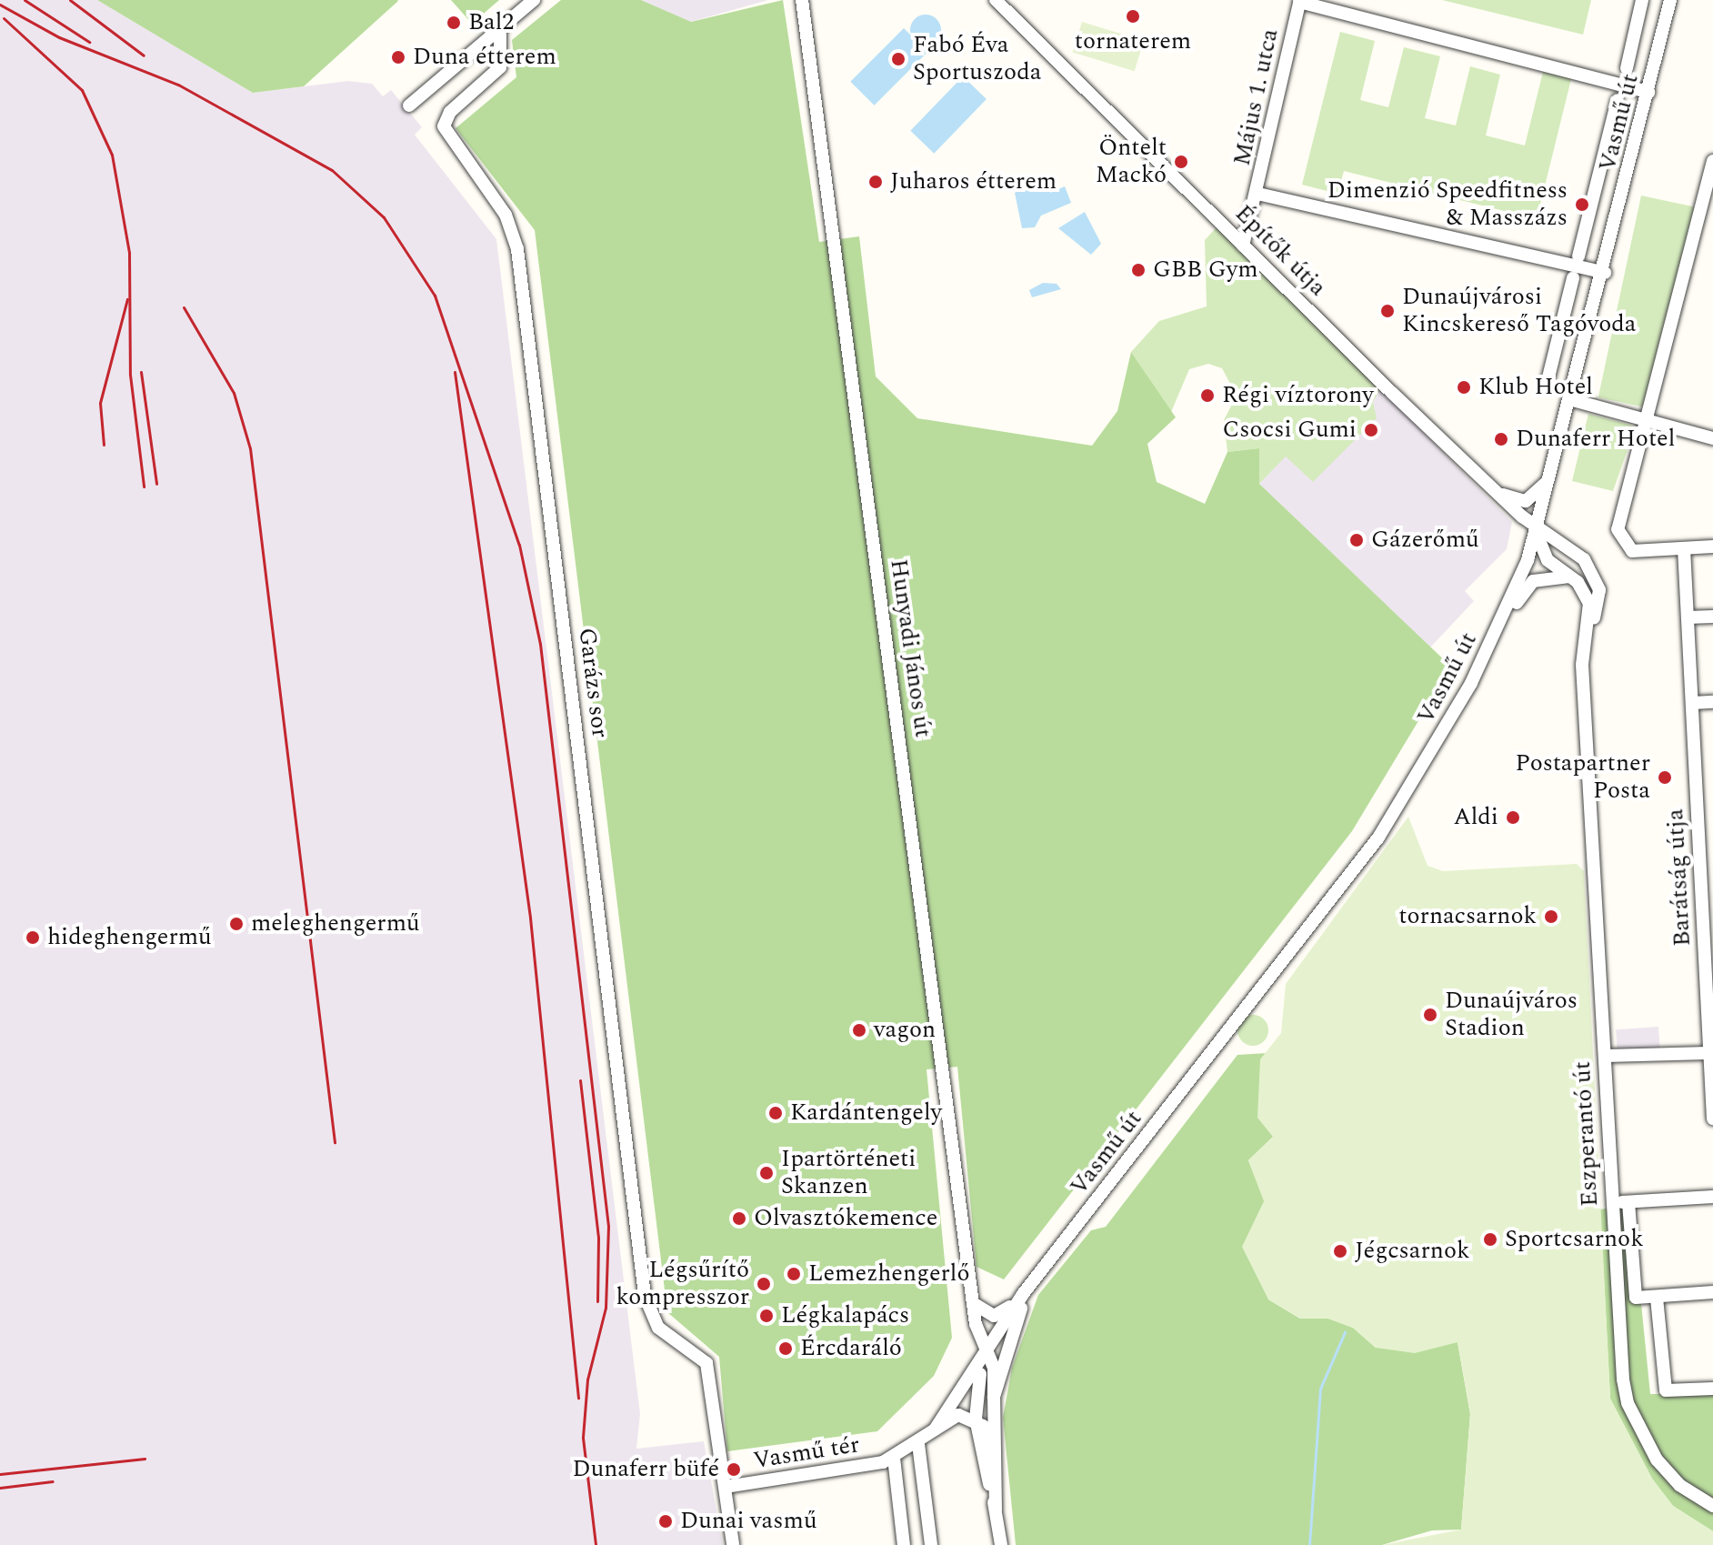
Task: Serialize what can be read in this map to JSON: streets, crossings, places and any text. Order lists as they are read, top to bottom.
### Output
{
  "streets": {
    "street": [
      "Május 1. utca",
      "Vasmű út",
      "Építők útja",
      "Hunyadi János út",
      "Garázs sor",
      "Barátság útja",
      "Eszperantó út",
      "Vasmű tér"
    ]
  },
  "crossings": [
    ["Május 1. utca", "Építők útja"],
    ["Vasmű út", "Építők útja"],
    ["Vasmű út", "Eszperantó út"],
    ["Építők útja", "Eszperantó út"],
    ["Garázs sor", "Vasmű tér"]
  ],
  "places": [
    "tornaterem",
    "Bal2",
    "Duna étterem",
    "Fabó Éva Sportuszoda",
    "Öntelt Mackó",
    "Juharos étterem",
    "Dimenzió Speedfitness & Masszázs",
    "GBB Gym",
    "Dunaújvárosi Kincskereső Tagóvoda",
    "Klub Hotel",
    "Régi víztorony",
    "Csocsi Gumi",
    "Dunaferr Hotel",
    "Gázerőmű",
    "Postapartner Posta",
    "Aldi",
    "tornacsarnok",
    "meleghengermű",
    "hideghengermű",
    "Dunaújváros Stadion",
    "vagon",
    "Kardántengely",
    "Ipartörténeti Skanzen",
    "Olvasztókemence",
    "Sportcsarnok",
    "Jégcsarnok",
    "Lemezhengerlő",
    "Légsűrítő kompresszor",
    "Légkalapács",
    "Ércdaráló",
    "Dunaferr büfé",
    "Dunai vasmű"
  ]
}
